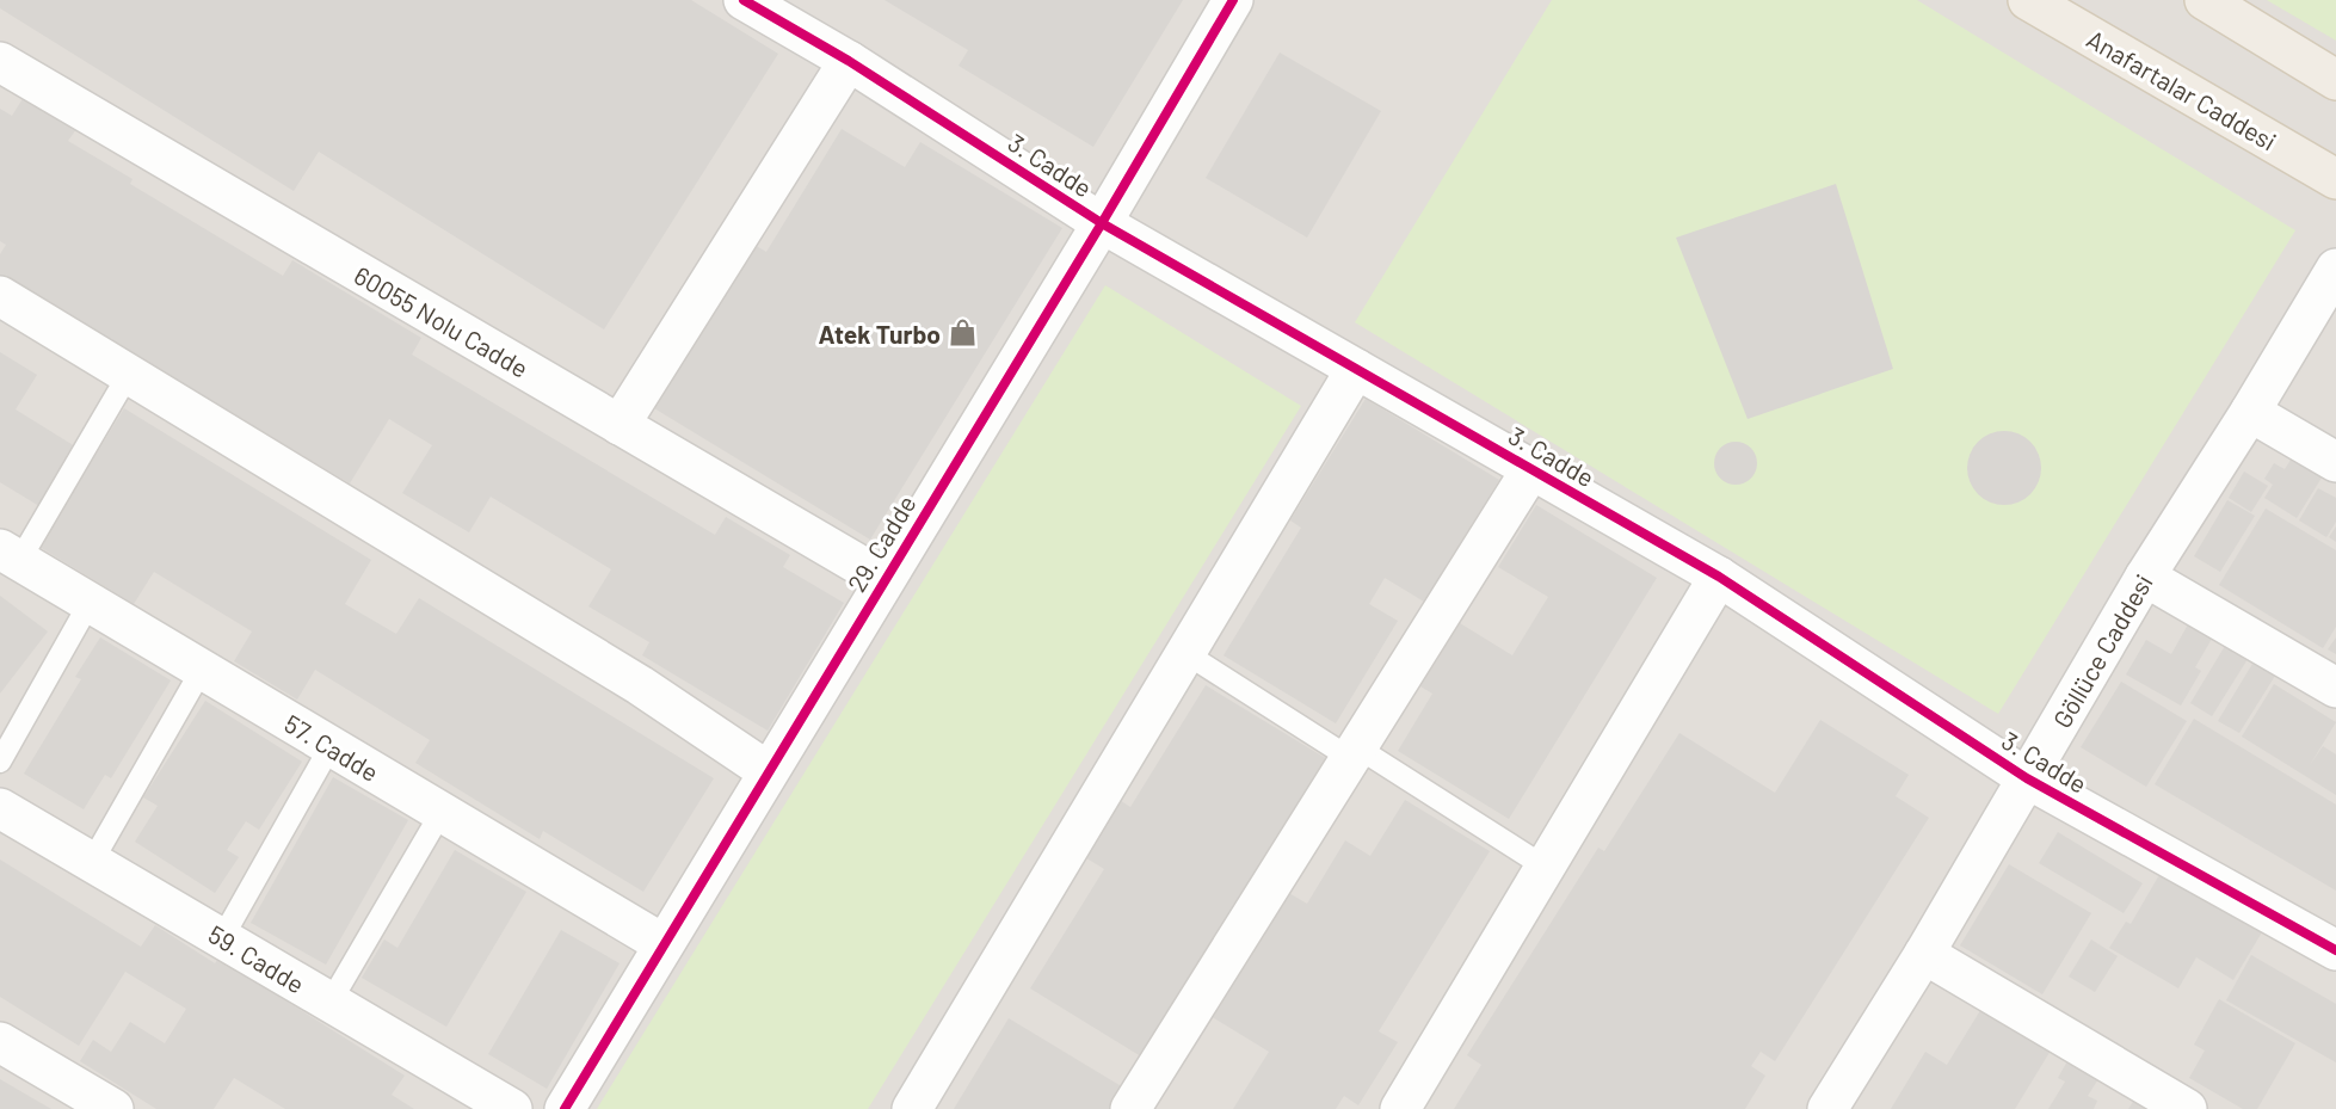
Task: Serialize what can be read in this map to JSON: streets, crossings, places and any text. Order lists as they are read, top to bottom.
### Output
{
  "streets": {
    "main road": ["Anafartalar Caddesi"],
    "street": [
      "3. Cadde",
      "60055 Nolu Cadde",
      "29. Cadde",
      "Göllüce Caddesi",
      "57. Cadde",
      "59. Cadde"
    ]
  },
  "crossings": [
    ["3. Cadde", "29. Cadde"],
    ["3. Cadde", "Göllüce Caddesi"],
    ["60055 Nolu Cadde", "29. Cadde"],
    ["29. Cadde", "57. Cadde"]
  ],
  "places": {
    "shop": ["Atek Turbo"]
  }
}
